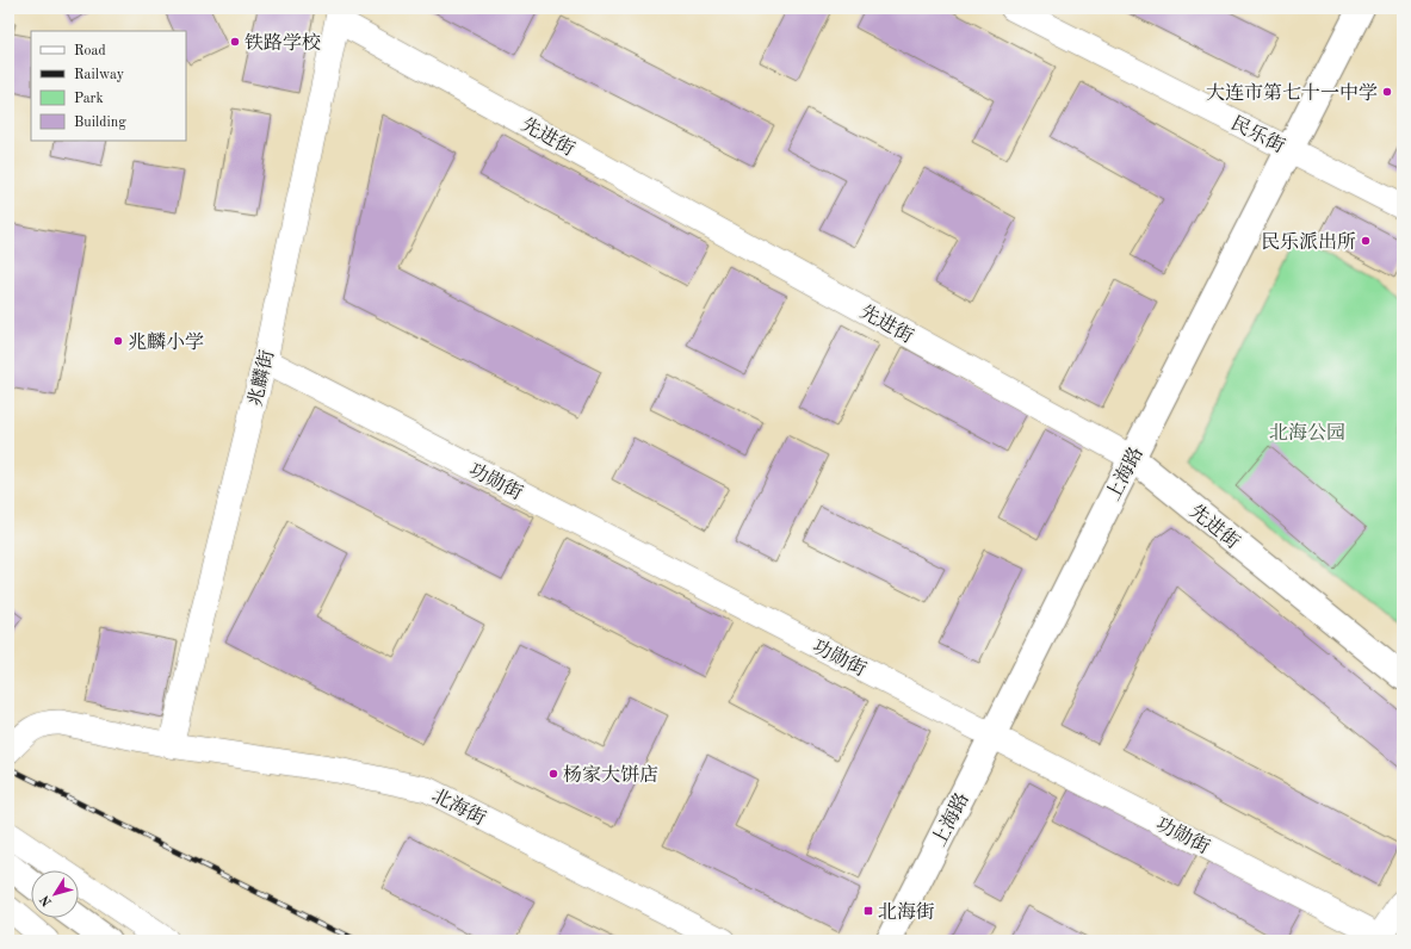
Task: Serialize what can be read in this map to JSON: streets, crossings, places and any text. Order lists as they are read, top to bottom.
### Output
{
  "streets": {
    "main road": ["先进街", "上海路"],
    "street": [
      "民乐街",
      "兆麟街",
      "功勋街",
      "北海街"
    ]
  },
  "crossings": [
    ["民乐街", "上海路"],
    ["先进街", "兆麟街"],
    ["先进街", "上海路"],
    ["兆麟街", "功勋街"],
    ["兆麟街", "北海街"],
    ["上海路", "功勋街"]
  ],
  "parks": ["北海公园"],
  "places": {
    "other": [
      "铁路学校",
      "大连市第七十一中学",
      "民乐派出所",
      "兆麟小学",
      "杨家大饼店"
    ],
    "transit": ["北海街"]
  },
  "legend": [
    "Road",
    "Railway",
    "Park",
    "Building"
  ],
  "north": "bottom left"
}
